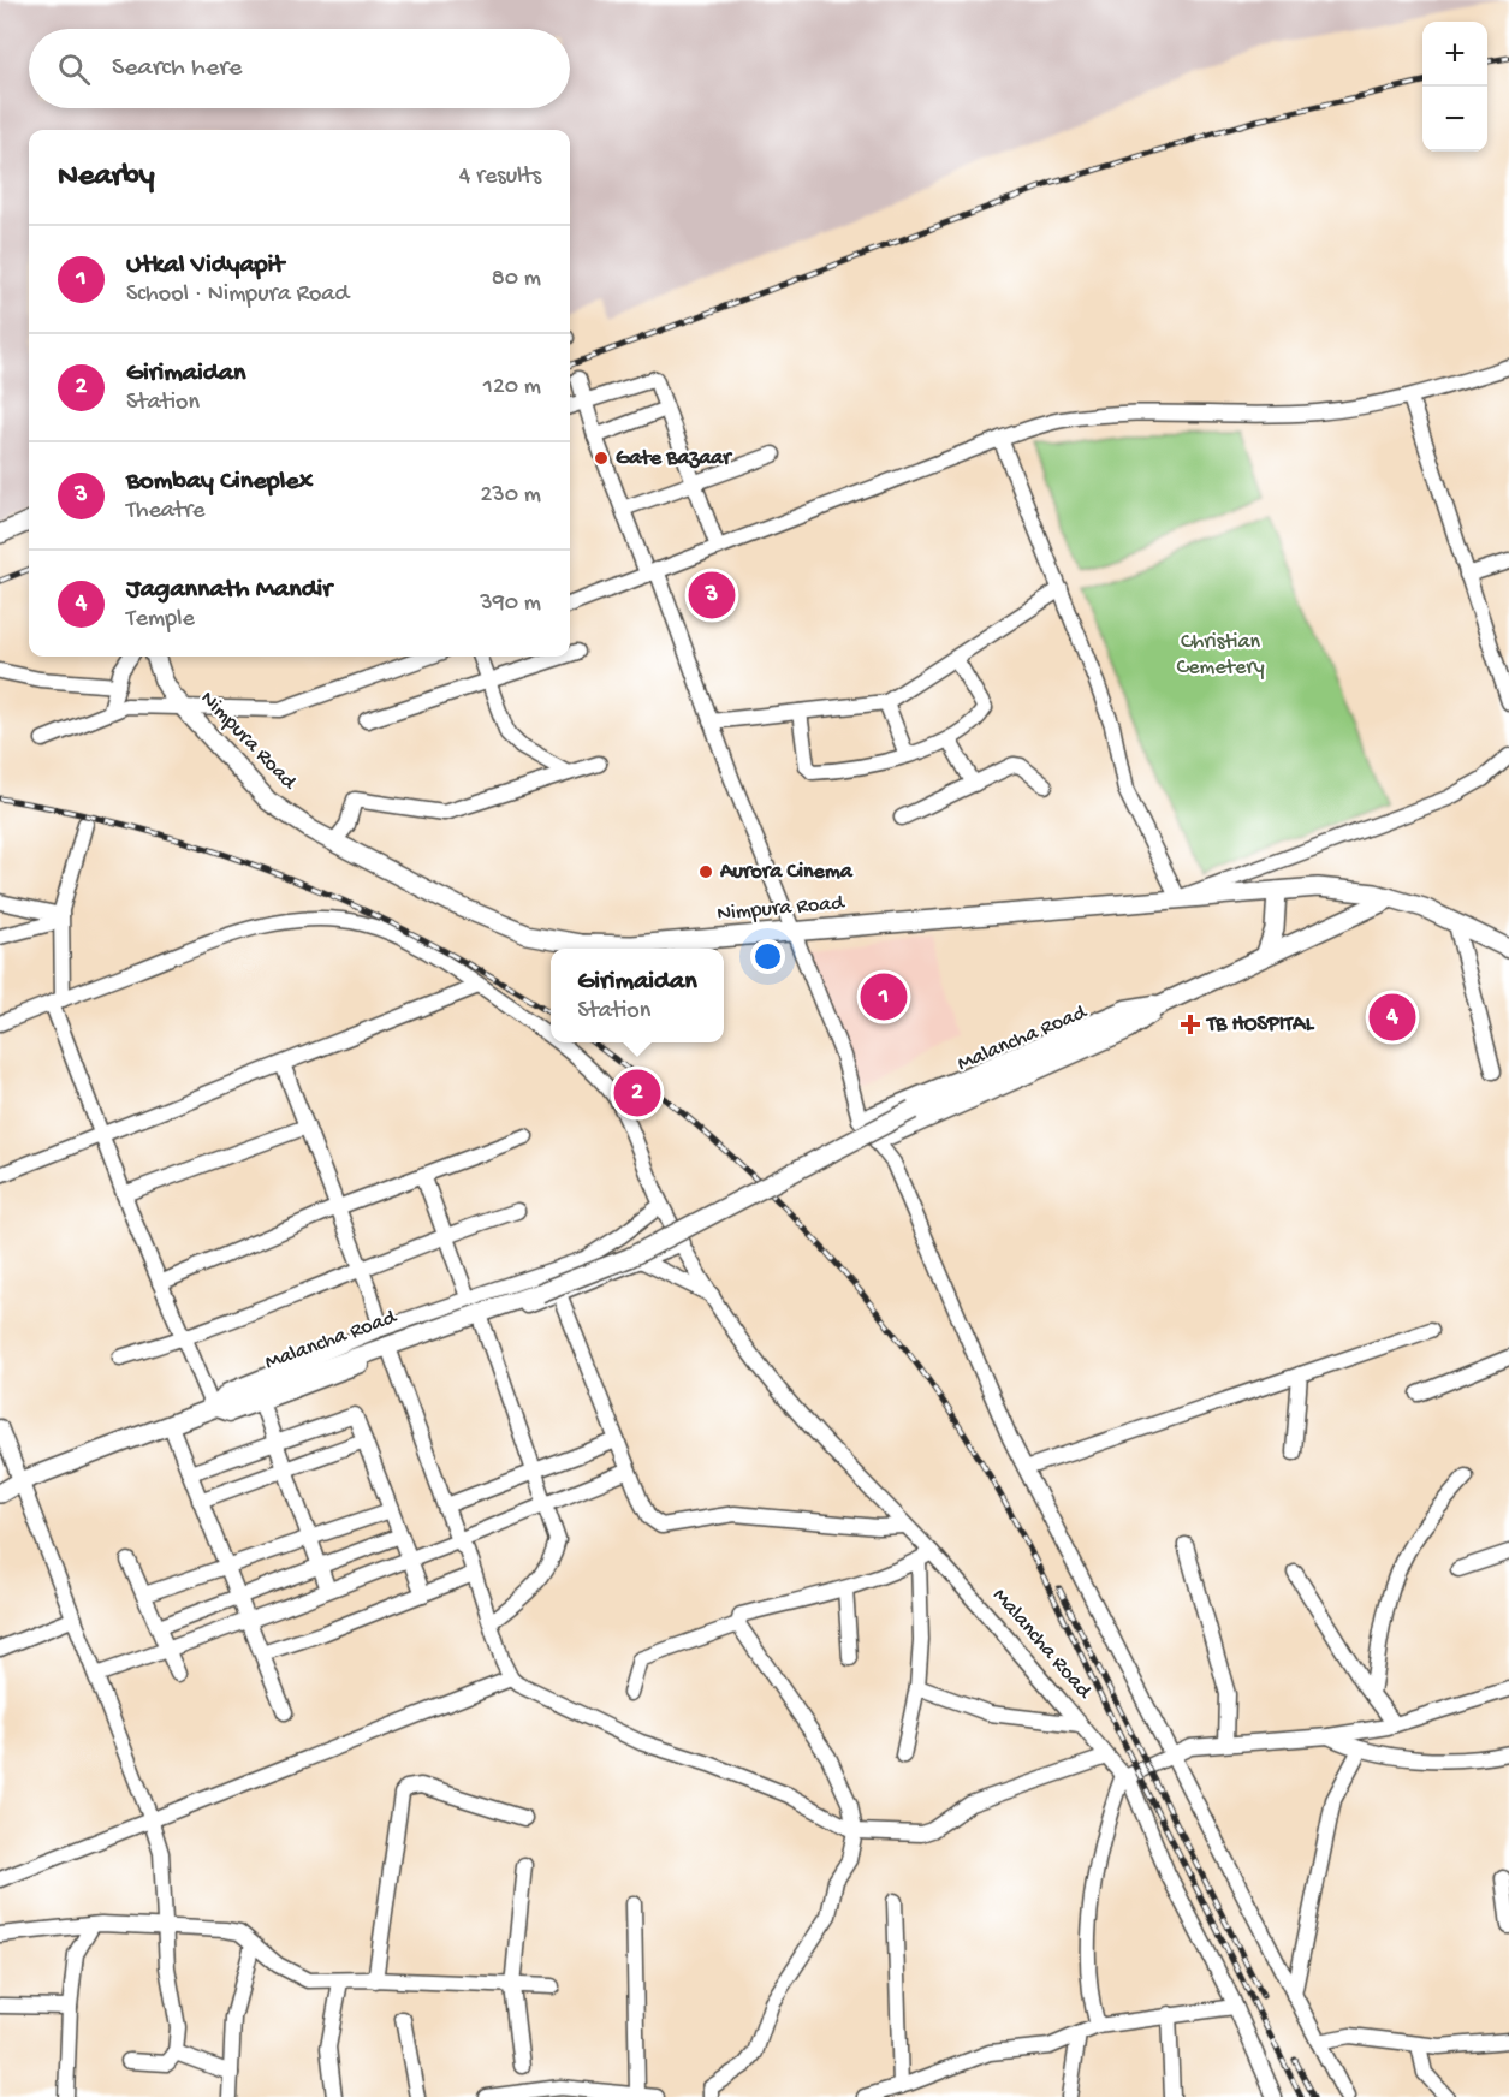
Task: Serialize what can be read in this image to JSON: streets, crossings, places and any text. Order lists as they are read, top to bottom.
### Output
{
  "streets": {
    "main road": ["Nimpura Road", "Malancha Road"]
  },
  "crossings": [
    ["Nimpura Road", "Malancha Road"]
  ],
  "parks": ["Christian Cemetery"],
  "places": {
    "other": ["Gate Bazaar", "Aurora Cinema"],
    "health": ["TB HOSPITAL"]
  },
  "page": {
    "map_buttons": ["+", "−"],
    "search": "Search here",
    "heading": ["Nearby", "4 results"],
    "list": [
      {
        "mark": "1",
        "name": "Utkal Vidyapit",
        "note": "School · Nimpura Road",
        "value": "80 m"
      },
      {
        "mark": "2",
        "name": "Girimaidan",
        "note": "Station",
        "value": "120 m"
      },
      {
        "mark": "3",
        "name": "Bombay Cineplex",
        "note": "Theatre",
        "value": "230 m"
      },
      {
        "mark": "4",
        "name": "Jagannath Mandir",
        "note": "Temple",
        "value": "390 m"
      }
    ],
    "pins": [
      "3",
      "1",
      "4",
      "2"
    ],
    "popup": ["Girimaidan", "Station"]
  }
}
